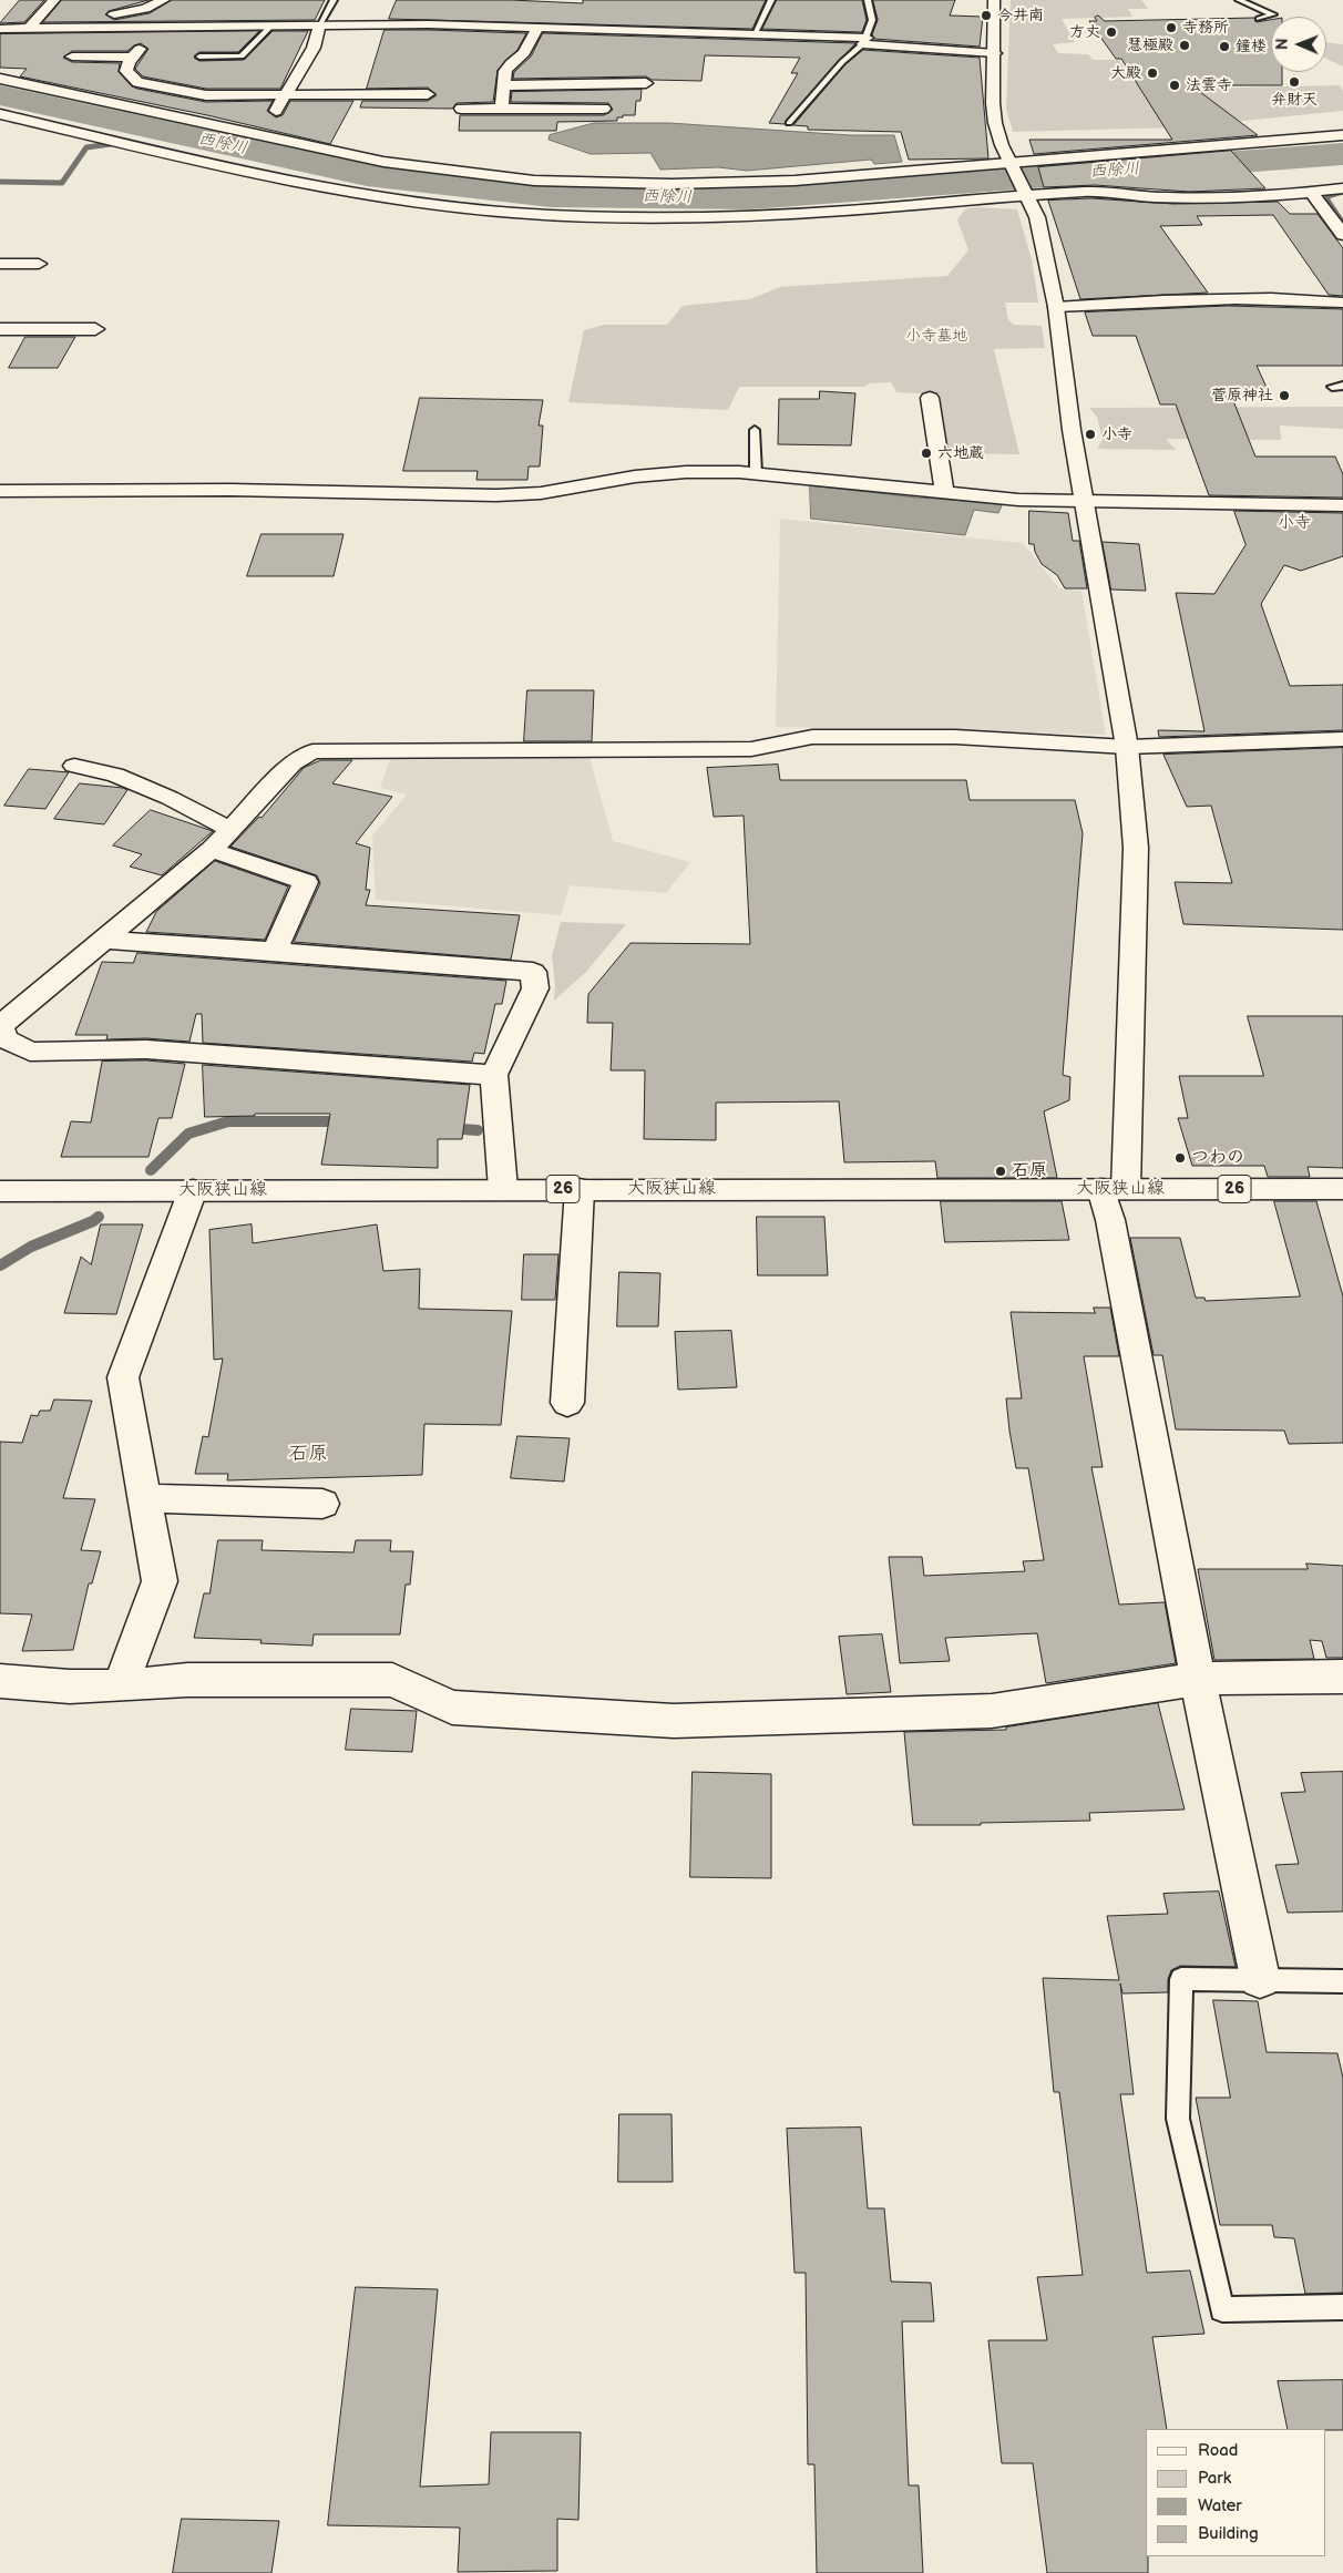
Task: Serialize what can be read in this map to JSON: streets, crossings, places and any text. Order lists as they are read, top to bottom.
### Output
{
  "streets": {
    "street": ["26", "大阪狭山線"]
  },
  "districts": ["小寺", "石原"],
  "water": ["西除川"],
  "parks": ["小寺墓地"],
  "places": [
    "今井南",
    "寺務所",
    "方丈",
    "慧極殿",
    "鐘楼",
    "大殿",
    "弁財天",
    "法雲寺",
    "菅原神社",
    "小寺",
    "六地蔵",
    "つわの",
    "石原"
  ],
  "legend": [
    "Road",
    "Park",
    "Water",
    "Building"
  ],
  "north": "left"
}
